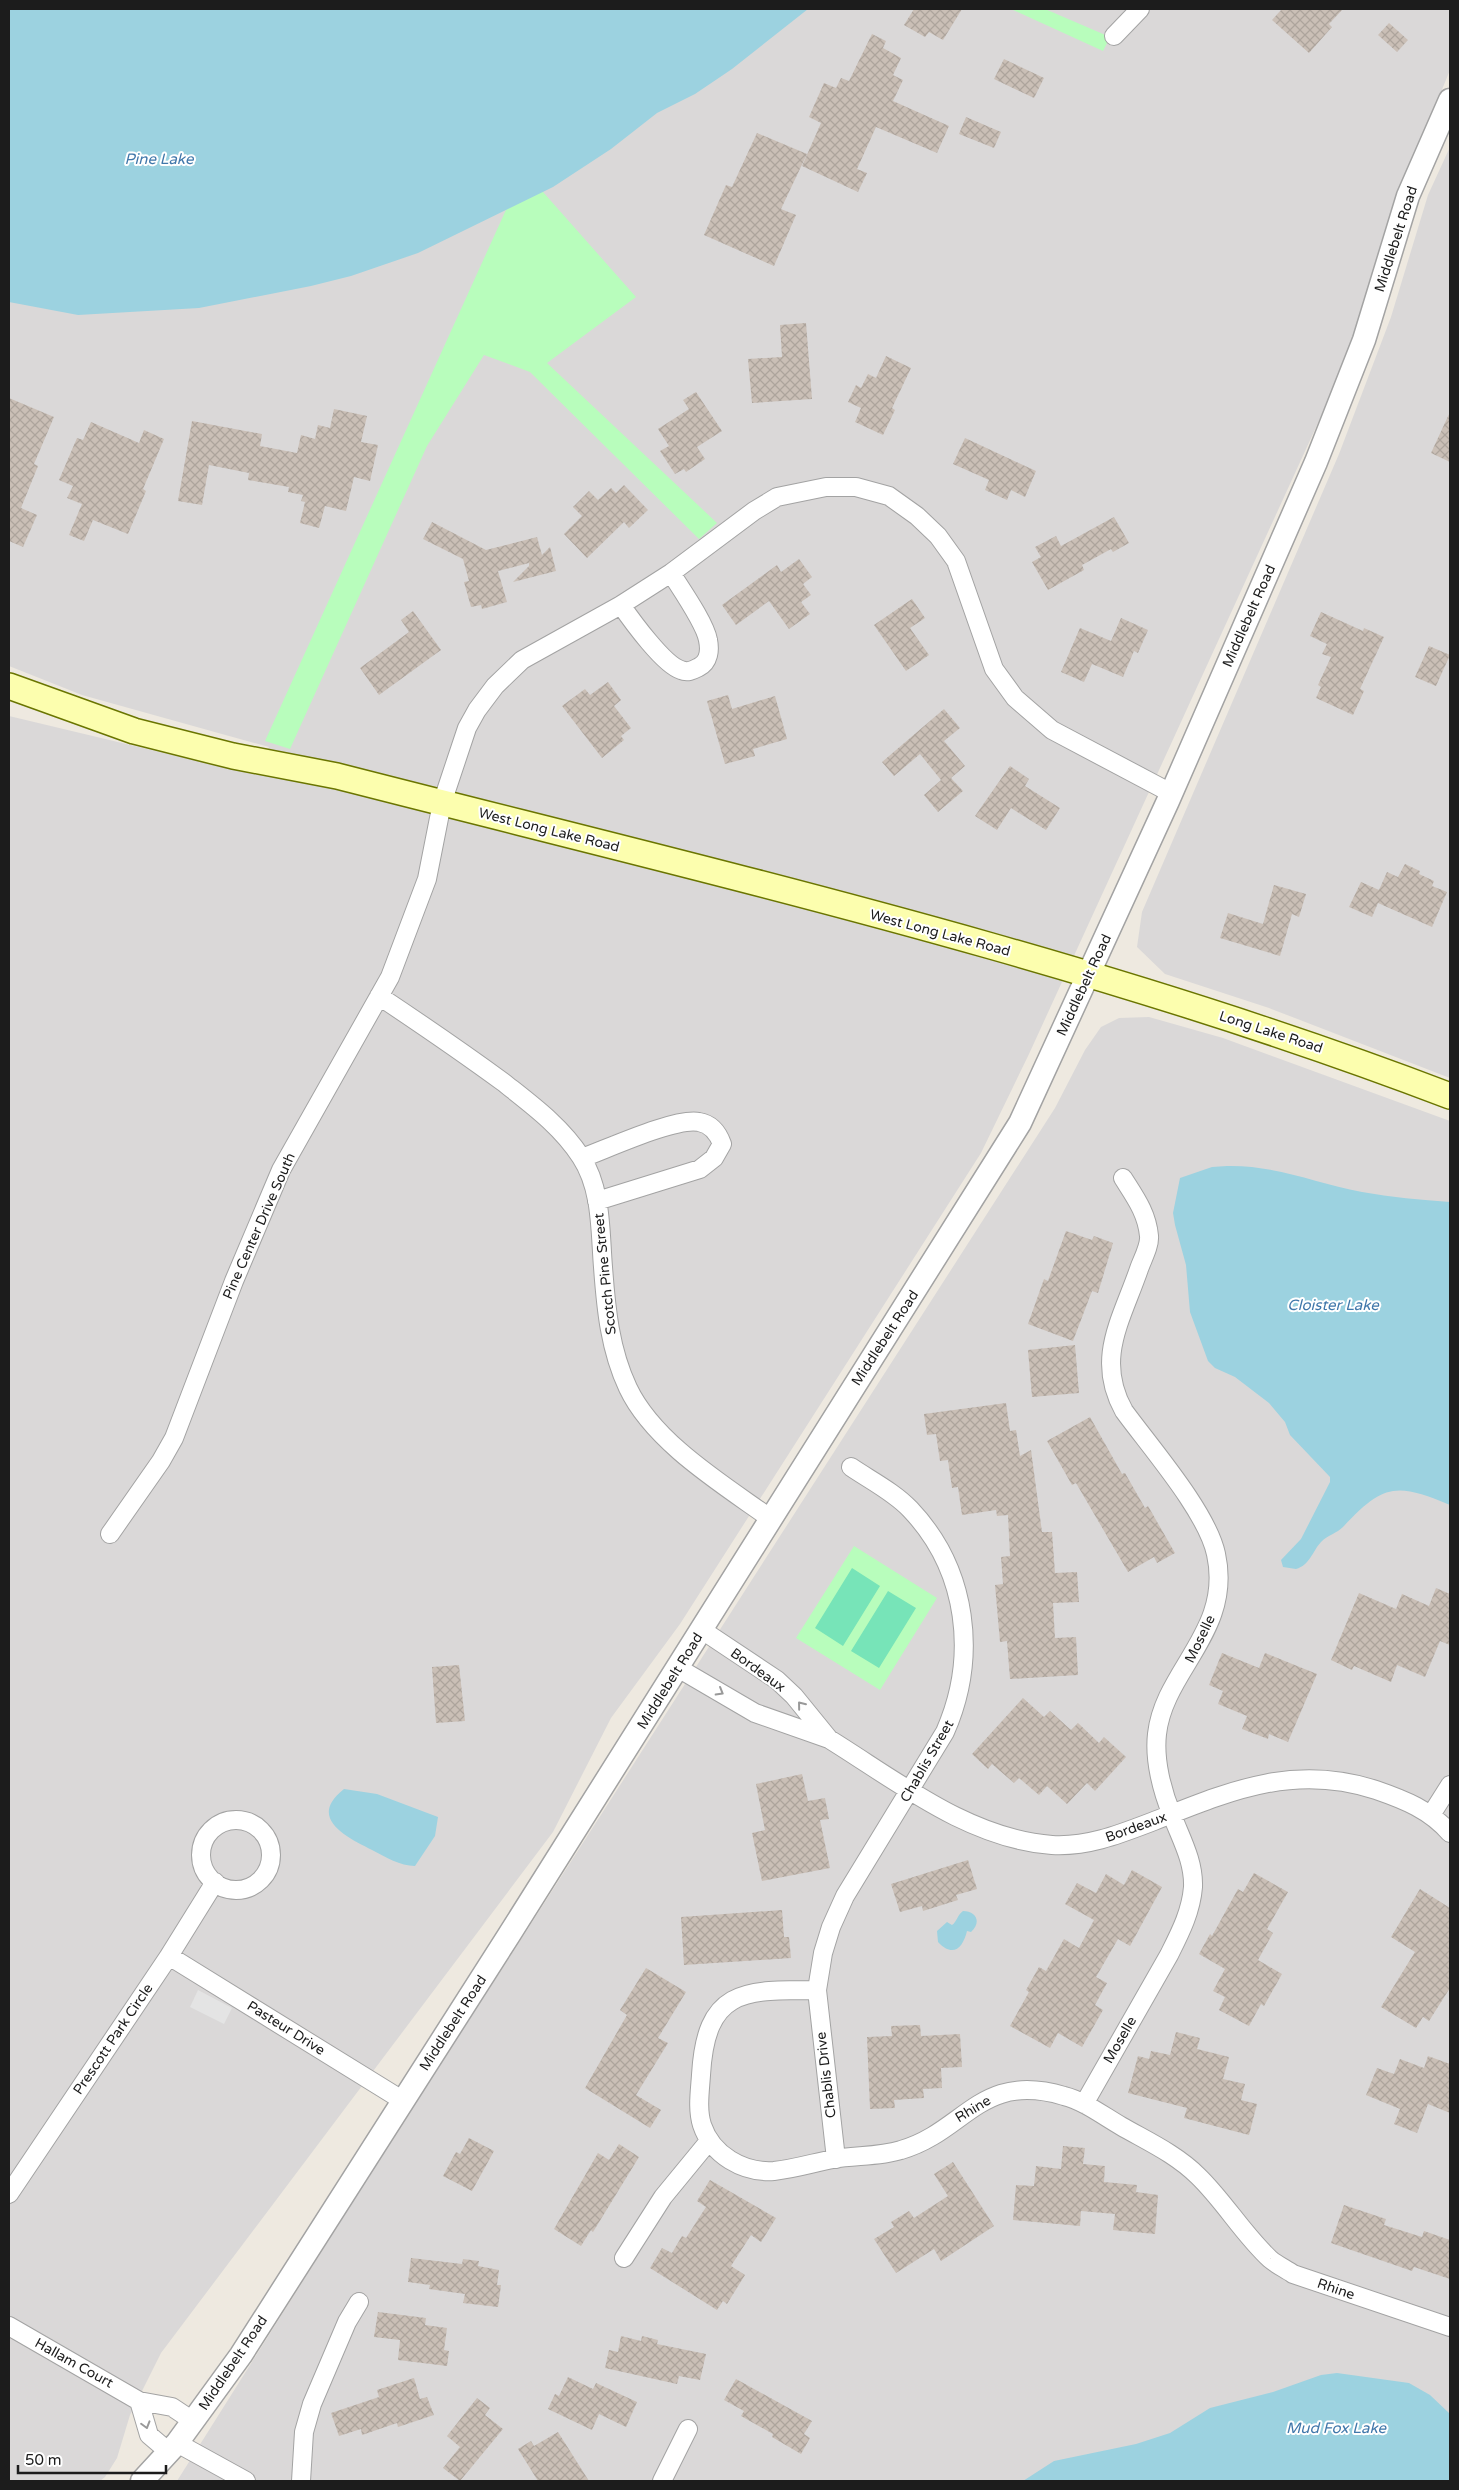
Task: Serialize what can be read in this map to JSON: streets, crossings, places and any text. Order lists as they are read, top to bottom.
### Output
{
  "streets": {
    "main road": ["West Long Lake Road", "Long Lake Road"],
    "street": [
      "Middlebelt Road",
      "Pine Center Drive South",
      "Scotch Pine Street",
      "Moselle",
      "Bordeaux",
      "Chablis Street",
      "Pasteur Drive",
      "Prescott Park Circle",
      "Chablis Drive",
      "Rhine",
      "Hallam Court"
    ]
  },
  "crossings": [
    ["Middlebelt Road", "West Long Lake Road"],
    ["Middlebelt Road", "Long Lake Road"],
    ["Middlebelt Road", "Pine Center Drive South"],
    ["Middlebelt Road", "Scotch Pine Street"],
    ["Middlebelt Road", "Bordeaux"],
    ["Middlebelt Road", "Pasteur Drive"],
    ["Middlebelt Road", "Hallam Court"],
    ["West Long Lake Road", "Long Lake Road"],
    ["West Long Lake Road", "Pine Center Drive South"],
    ["Pine Center Drive South", "Scotch Pine Street"],
    ["Moselle", "Bordeaux"],
    ["Moselle", "Rhine"],
    ["Bordeaux", "Chablis Street"],
    ["Chablis Street", "Chablis Drive"],
    ["Chablis Street", "Rhine"],
    ["Pasteur Drive", "Prescott Park Circle"],
    ["Chablis Drive", "Rhine"]
  ],
  "water": ["Pine Lake", "Cloister Lake", "Mud Fox Lake"],
  "scale_bar": "50 m"
}
